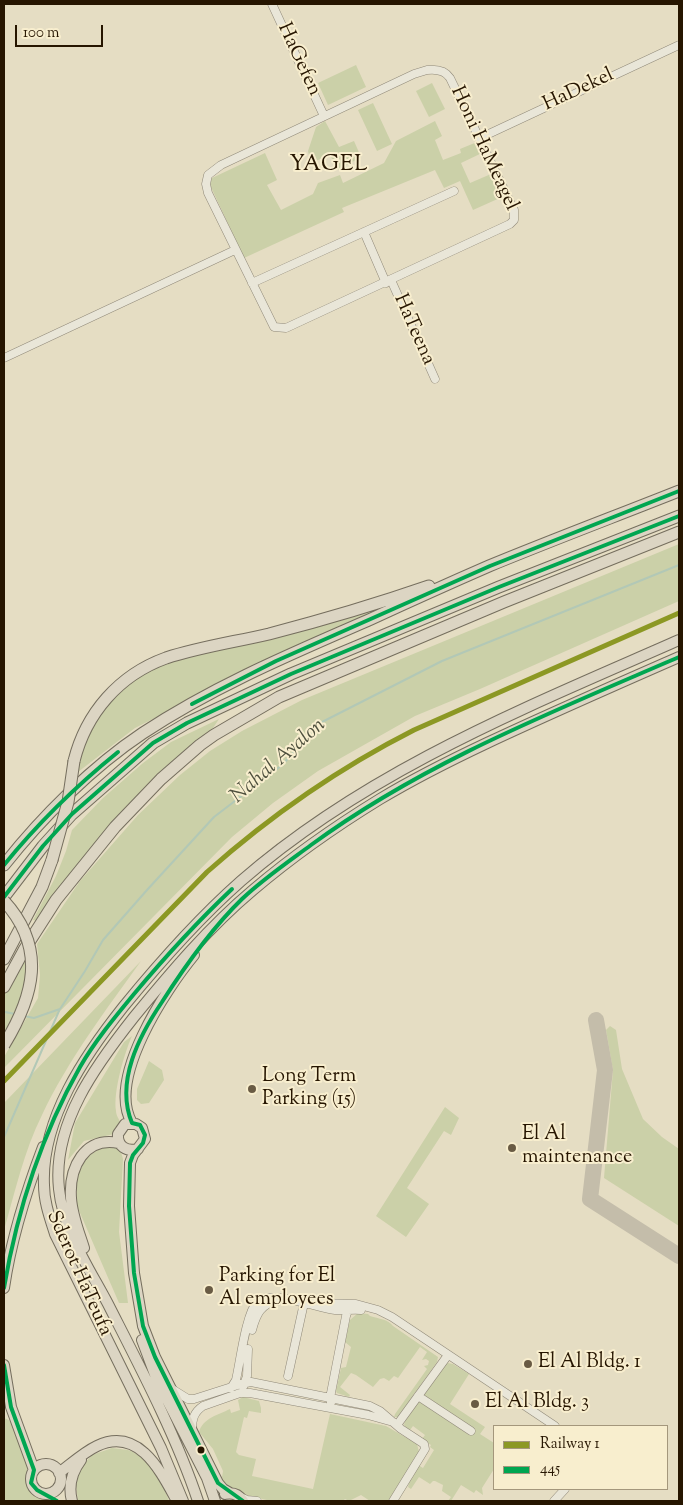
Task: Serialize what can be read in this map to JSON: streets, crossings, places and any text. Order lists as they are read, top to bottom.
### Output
{
  "streets": {
    "main road": ["Sderot HaTeufa"],
    "street": [
      "HaGefen",
      "HaDekel",
      "Honi HaMeagel",
      "HaTeena"
    ]
  },
  "crossings": [
    ["HaGefen", "Honi HaMeagel"],
    ["HaDekel", "Honi HaMeagel"],
    ["Honi HaMeagel", "HaTeena"]
  ],
  "districts": ["YAGEL"],
  "water": ["Nahal Ayalon"],
  "places": [
    "Long Term Parking (15)",
    "El Al maintenance",
    "Parking for El Al employees",
    "El Al Bldg. 1",
    "El Al Bldg. 3"
  ],
  "lines": ["transit line 445", "rail line 1"],
  "legend": ["Railway 1", "445"],
  "scale_bar": "100 m"
}
